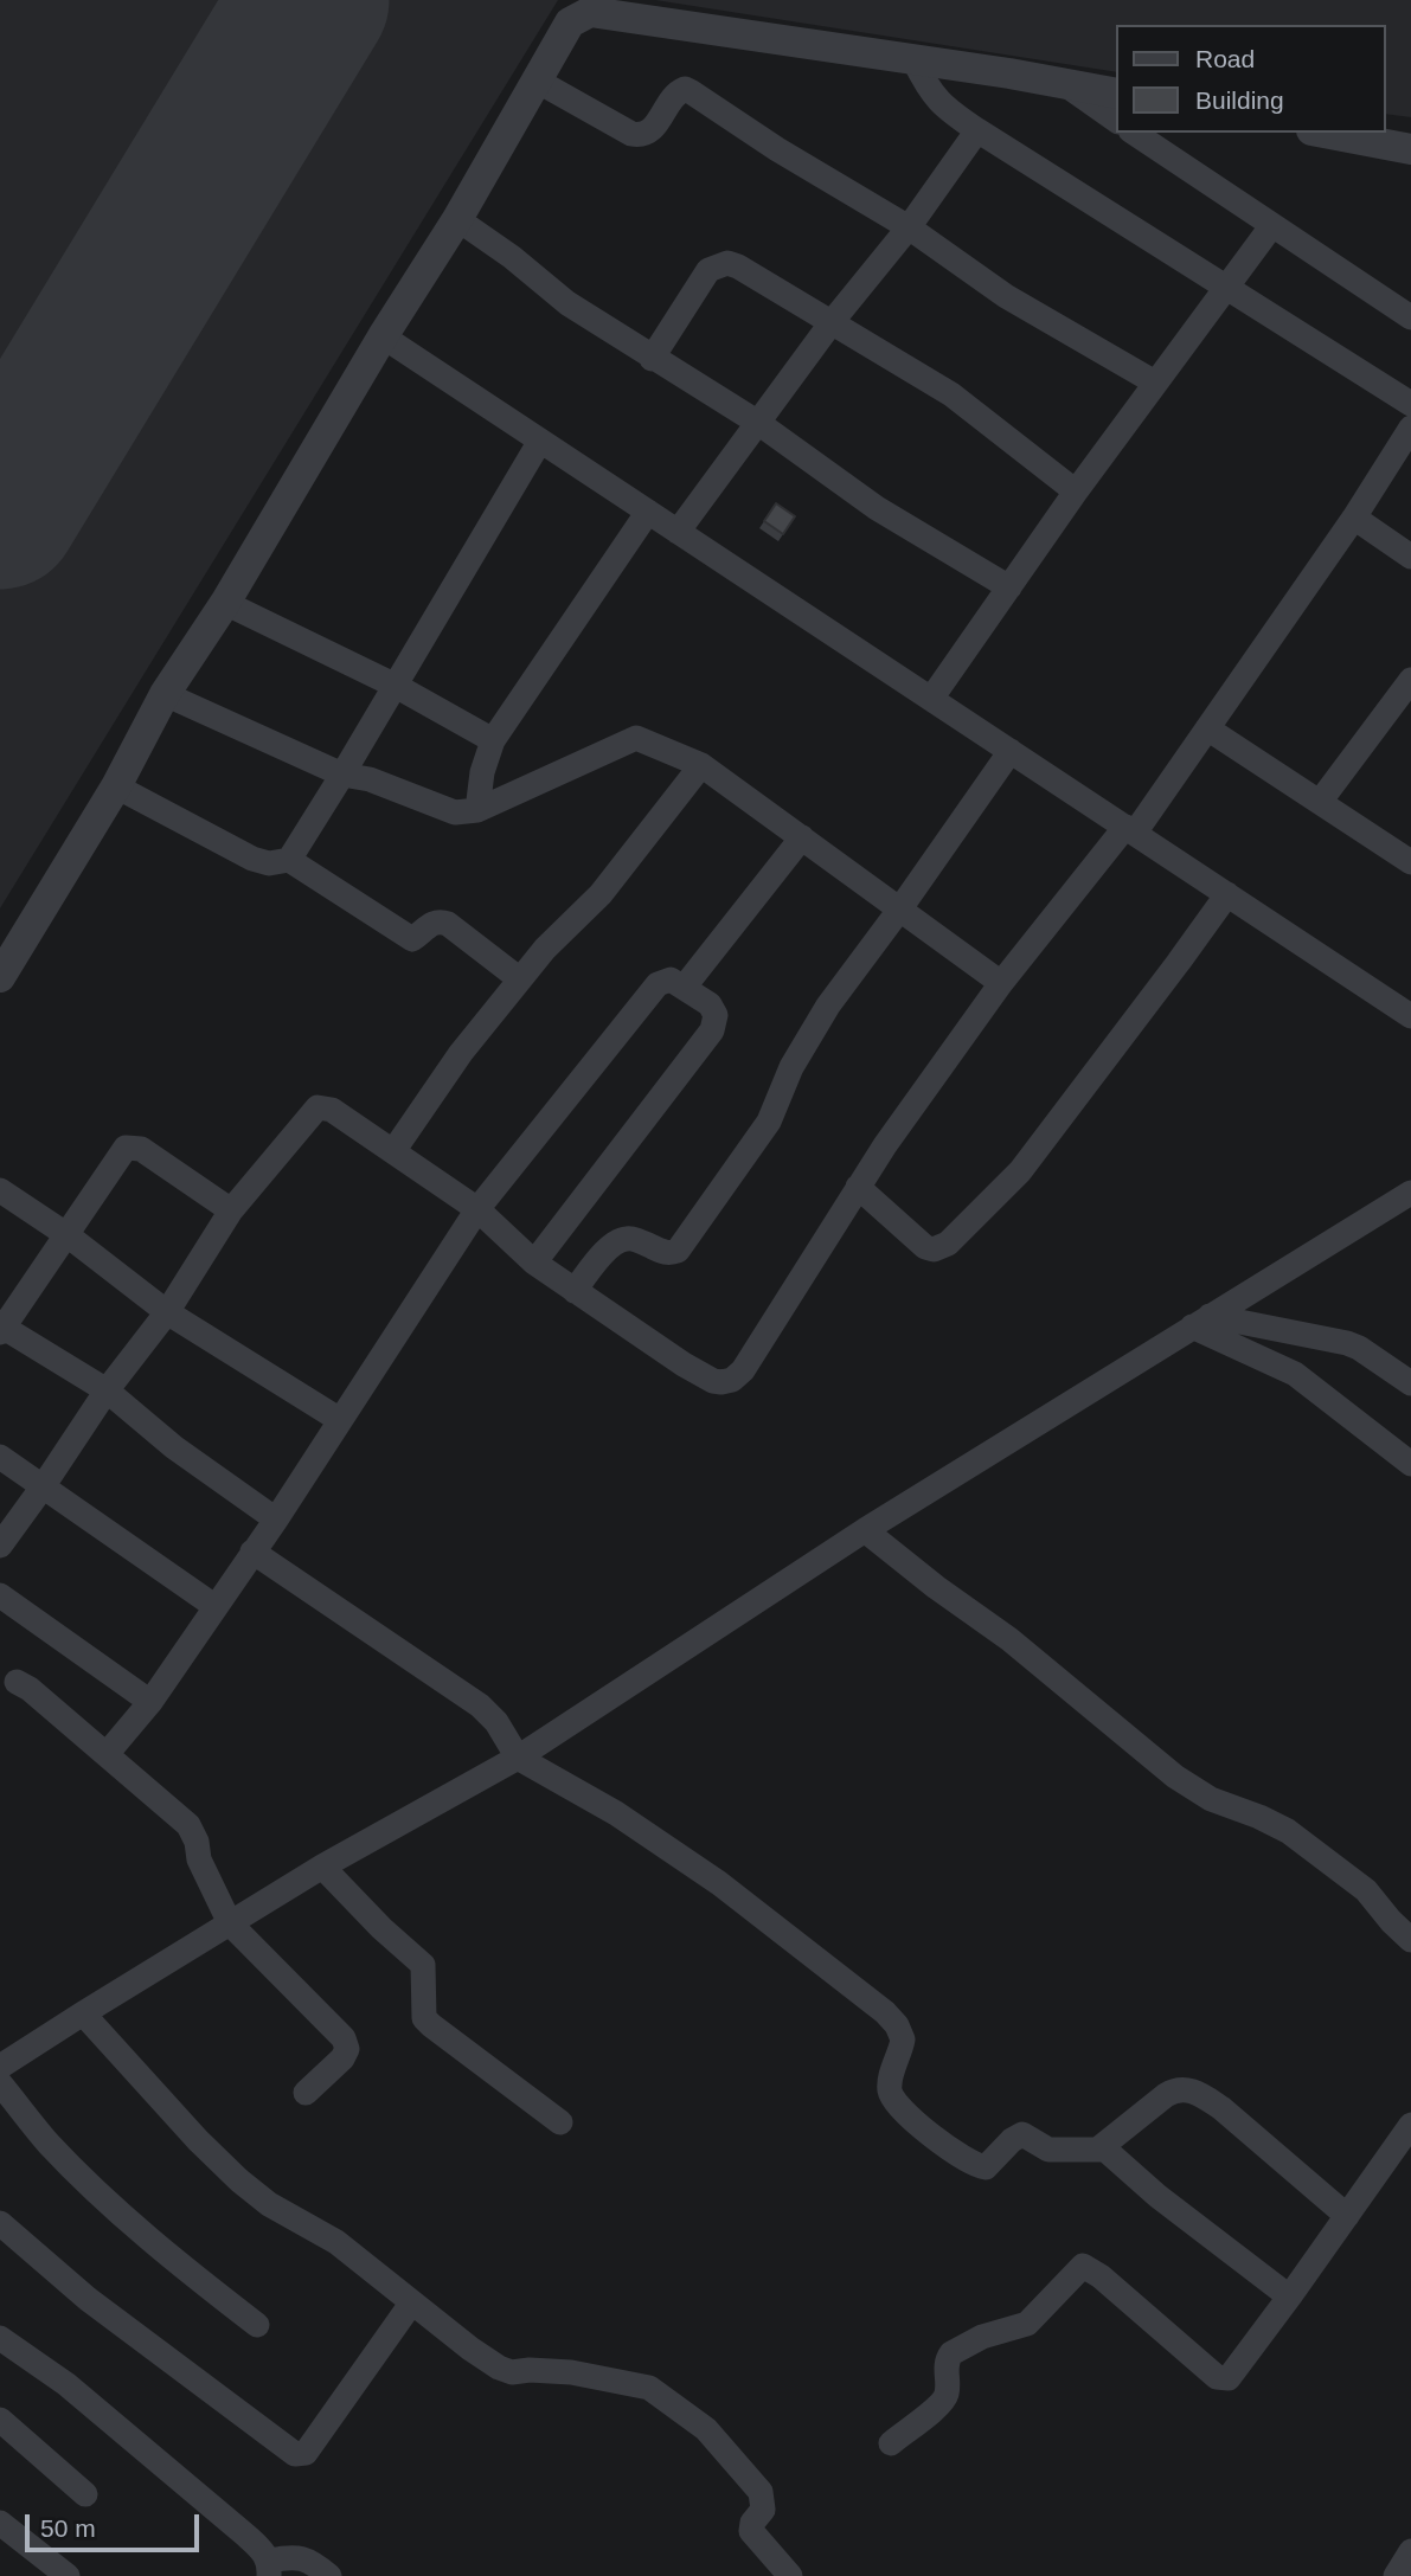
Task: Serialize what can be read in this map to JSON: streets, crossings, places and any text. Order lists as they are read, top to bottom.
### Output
{
  "legend": ["Road", "Building"],
  "scale_bar": "50 m"
}
